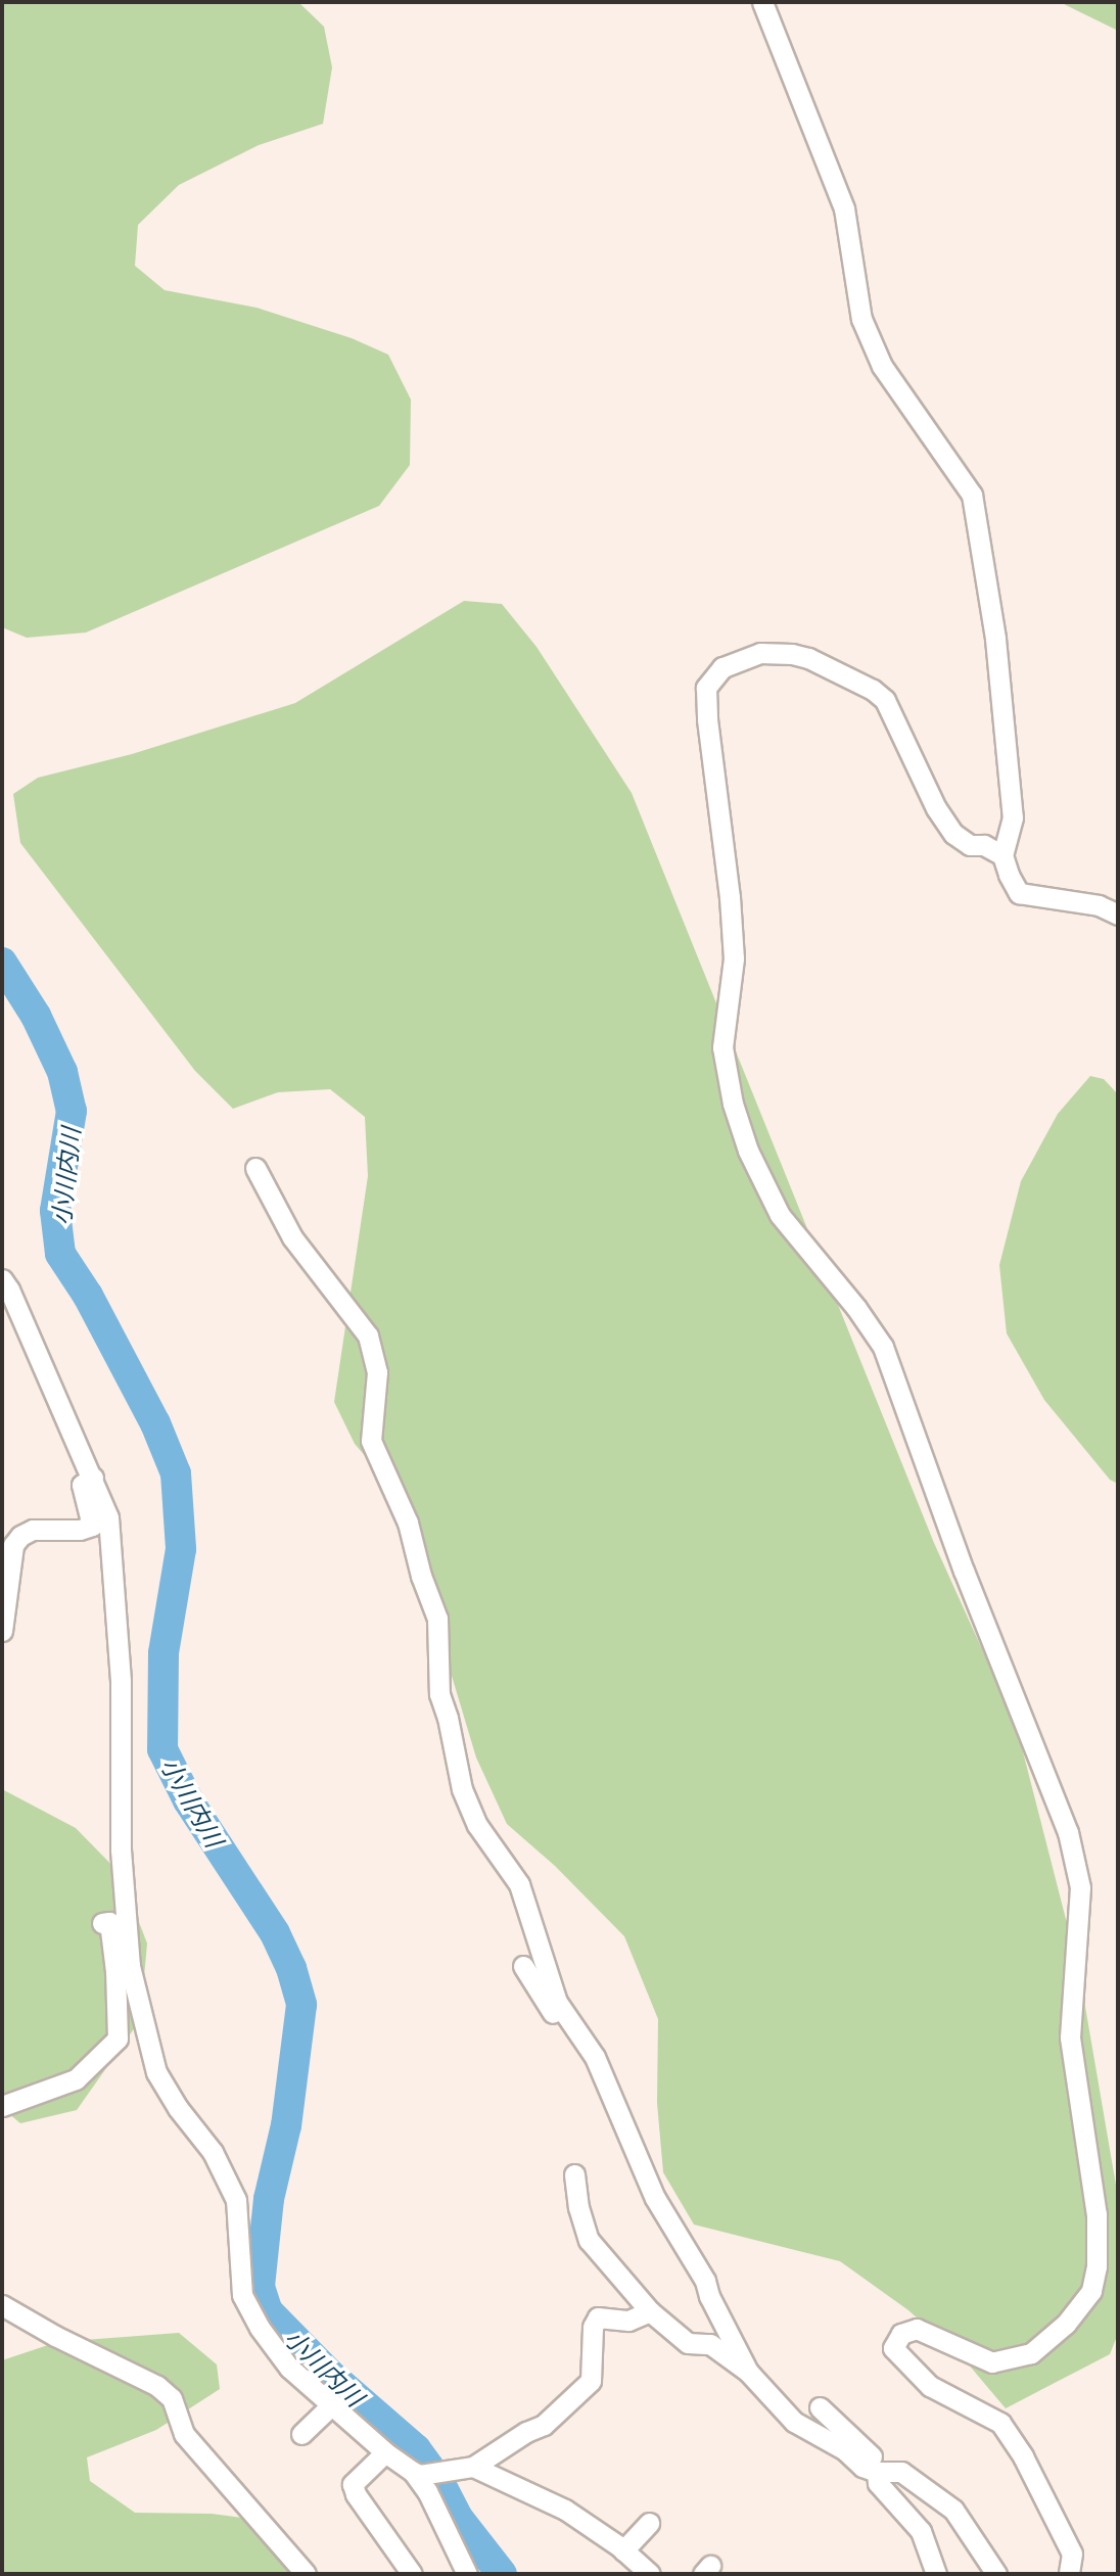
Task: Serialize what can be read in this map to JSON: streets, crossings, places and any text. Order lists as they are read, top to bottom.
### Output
{
  "water": ["小川内川"]
}
